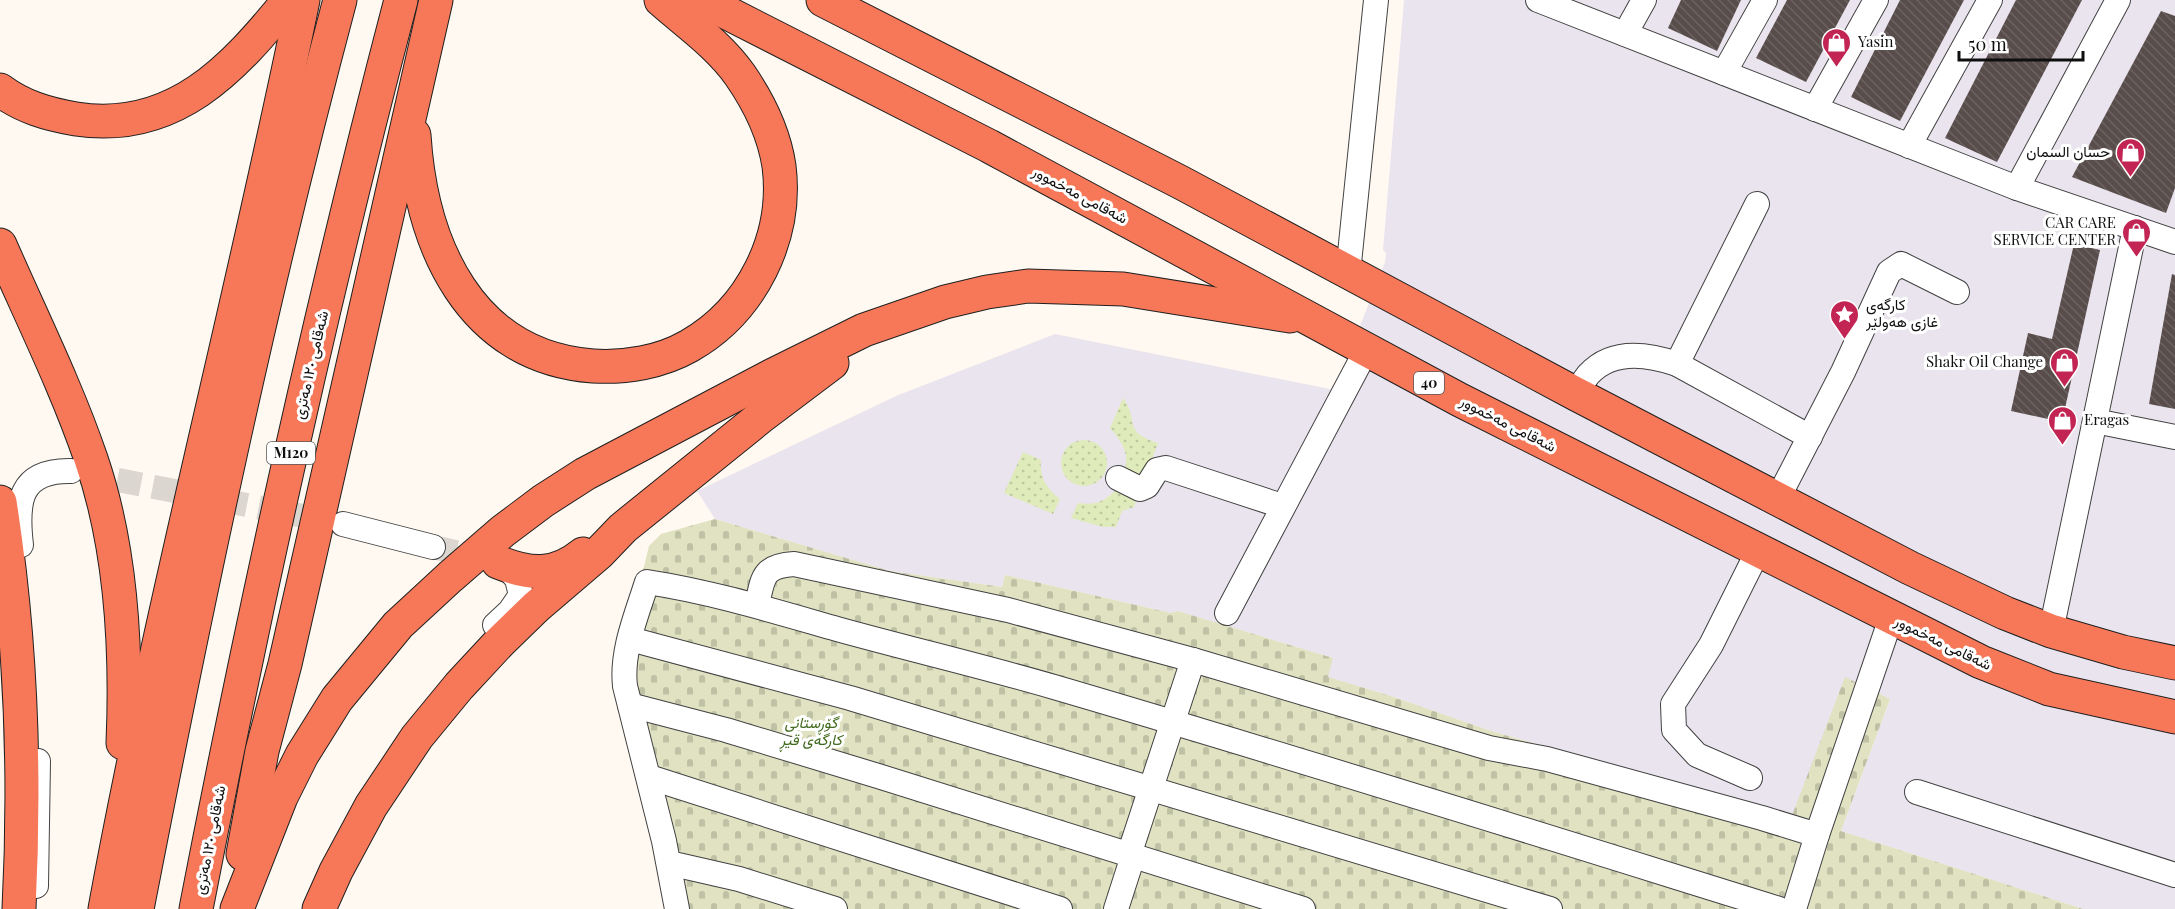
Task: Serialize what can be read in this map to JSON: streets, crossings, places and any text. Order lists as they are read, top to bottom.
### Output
{
  "streets": {
    "highway": [
      "شەقامی مەخموور",
      "شەقامی ١٢٠ مەتری",
      "40",
      "M120"
    ]
  },
  "parks": ["گۆڕستانی کارگەی قیڕ"],
  "places": {
    "shop": [
      "Yasin",
      "حسان السمان",
      "CAR CARE SERVICE CENTER",
      "Shakr Oil Change",
      "Eragas"
    ],
    "place": ["کارگەی غازی هەولێر"]
  },
  "scale_bar": "50 m"
}
